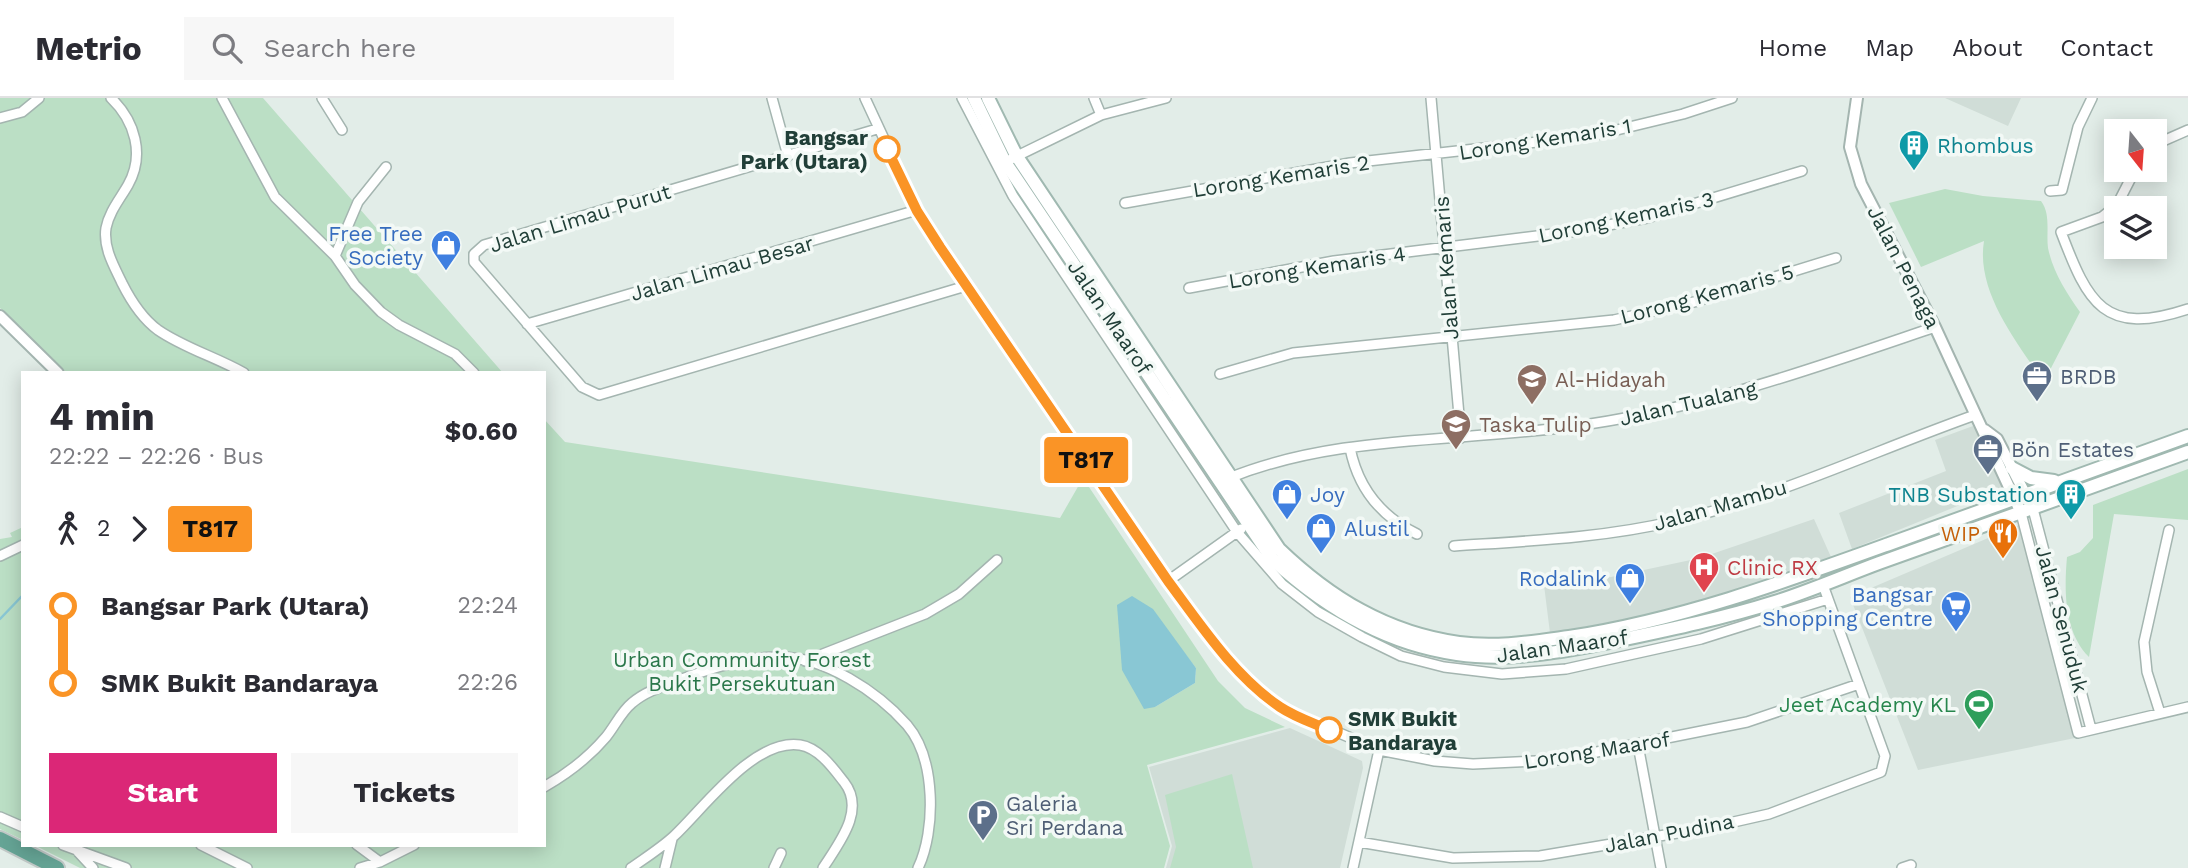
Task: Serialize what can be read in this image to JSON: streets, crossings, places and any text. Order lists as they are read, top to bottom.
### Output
{
  "streets": {
    "main road": ["Jalan Maarof"],
    "street": [
      "Lorong Kemaris 1",
      "Lorong Kemaris 2",
      "Lorong Kemaris 3",
      "Jalan Limau Purut",
      "Lorong Kemaris 4",
      "Jalan Penaga",
      "Jalan Limau Besar",
      "Jalan Kemaris",
      "Lorong Kemaris 5",
      "Jalan Tualang",
      "Jalan Mambu",
      "Jalan Senuduk",
      "Lorong Maarof",
      "Jalan Pudina"
    ]
  },
  "crossings": [
    ["Lorong Kemaris 1", "Lorong Kemaris 2"],
    ["Lorong Kemaris 1", "Jalan Kemaris"],
    ["Lorong Kemaris 2", "Jalan Kemaris"],
    ["Lorong Kemaris 3", "Lorong Kemaris 4"],
    ["Lorong Kemaris 3", "Jalan Kemaris"],
    ["Jalan Limau Purut", "Jalan Limau Besar"],
    ["Jalan Limau Purut", "Lorong Maarof"],
    ["Lorong Kemaris 4", "Jalan Kemaris"],
    ["Jalan Penaga", "Jalan Maarof"],
    ["Jalan Penaga", "Jalan Tualang"],
    ["Jalan Penaga", "Jalan Mambu"],
    ["Jalan Limau Besar", "Lorong Maarof"],
    ["Jalan Kemaris", "Lorong Kemaris 5"],
    ["Jalan Kemaris", "Jalan Tualang"],
    ["Jalan Maarof", "Jalan Tualang"],
    ["Jalan Maarof", "Jalan Senuduk"],
    ["Lorong Maarof", "Jalan Pudina"]
  ],
  "parks": ["Urban Community Forest Bukit Persekutuan"],
  "places": {
    "other": ["Bangsar Park (Utara)", "SMK Bukit Bandaraya"],
    "building": ["Rhombus", "TNB Substation"],
    "shop": [
      "Free Tree Society",
      "Joy",
      "Alustil",
      "Rodalink"
    ],
    "office": ["BRDB", "Bön Estates"],
    "school or university": ["Al-Hidayah", "Taska Tulip"],
    "restaurant": ["WIP"],
    "hospital": ["Clinic RX"],
    "supermarket": ["Bangsar Shopping Centre"],
    "sports": ["Jeet Academy KL"],
    "parking": ["Galeria Sri Perdana"]
  },
  "lines": ["bus line T817"],
  "north": "bottom",
  "page": {
    "header": "Metrio",
    "search": "Search here",
    "nav": [
      "Home",
      "Map",
      "About",
      "Contact"
    ],
    "on_map": "T817",
    "heading": ["4 min", "22:22 – 22:26 · Bus", "$0.60"],
    "legs": ["2", "T817"],
    "list": [
      {
        "name": "Bangsar Park (Utara)",
        "value": "22:24"
      },
      {
        "name": "SMK Bukit Bandaraya",
        "value": "22:26"
      }
    ],
    "buttons": ["Start", "Tickets"]
  }
}
